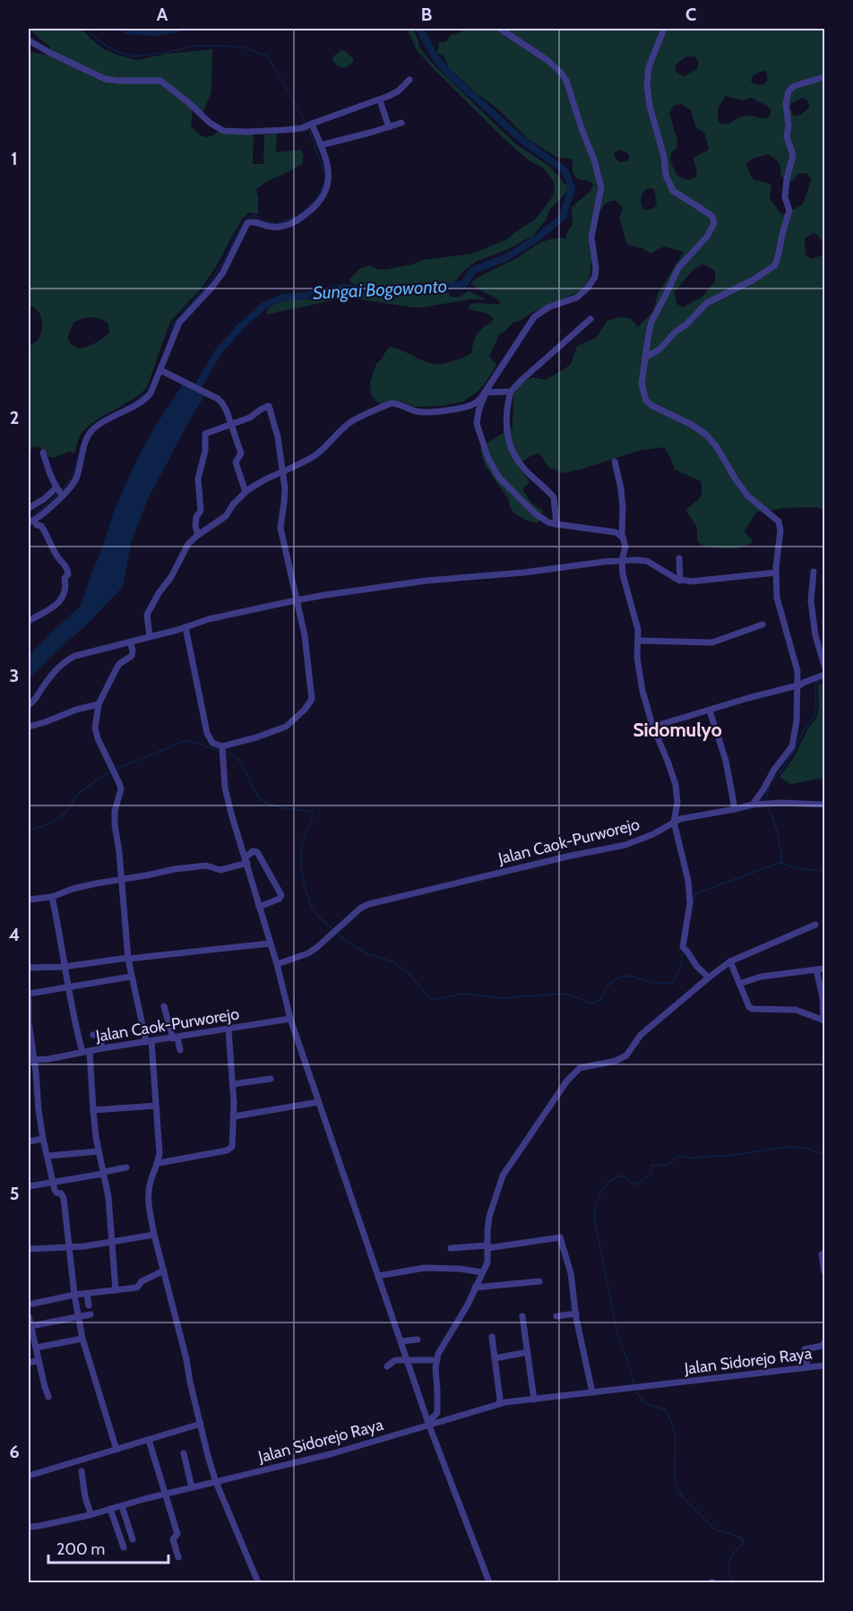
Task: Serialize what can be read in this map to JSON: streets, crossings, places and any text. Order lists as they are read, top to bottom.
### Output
{
  "streets": {
    "street": ["Jalan Caok-Purworejo", "Jalan Sidorejo Raya"]
  },
  "districts": ["Sidomulyo"],
  "water": ["Sungai Bogowonto"],
  "scale_bar": "200 m",
  "grid": {
    "columns": ["A", "B", "C"],
    "rows": [
      "1",
      "2",
      "3",
      "4",
      "5",
      "6"
    ]
  }
}
